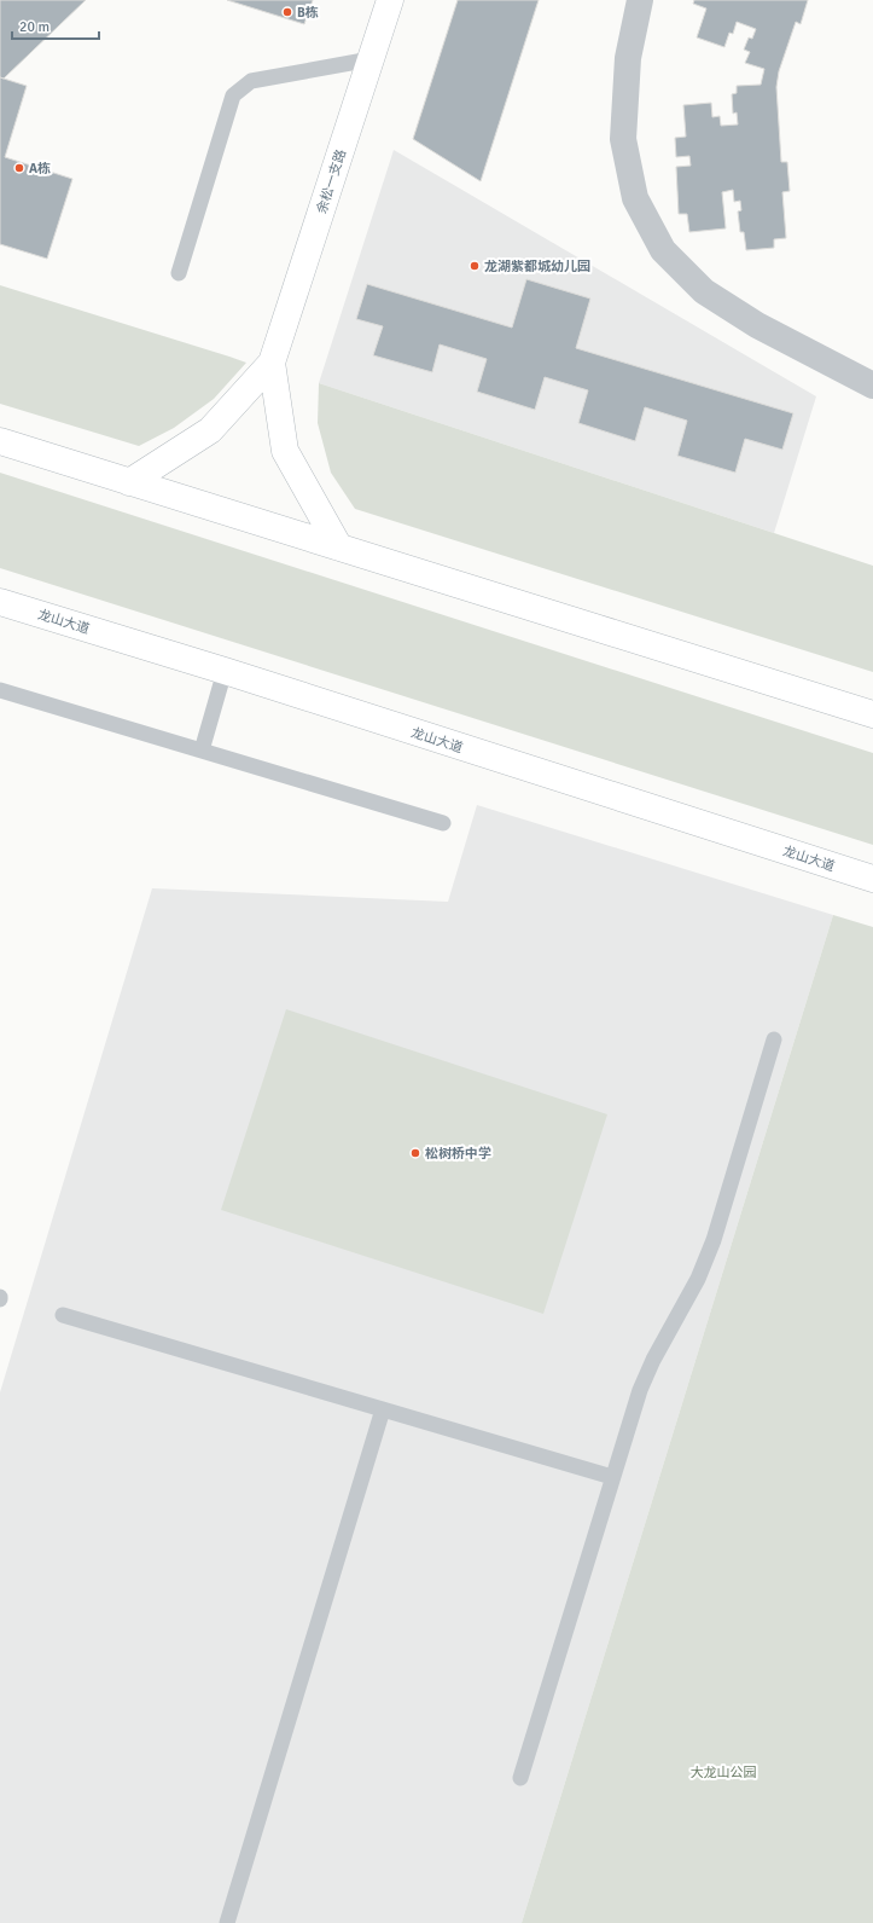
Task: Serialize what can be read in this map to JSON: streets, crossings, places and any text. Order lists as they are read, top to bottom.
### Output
{
  "streets": {
    "main road": ["余松一支路", "龙山大道"]
  },
  "parks": ["大龙山公园"],
  "places": [
    "B栋",
    "A栋",
    "龙湖紫都城幼儿园",
    "松树桥中学"
  ],
  "scale_bar": "20 m"
}
